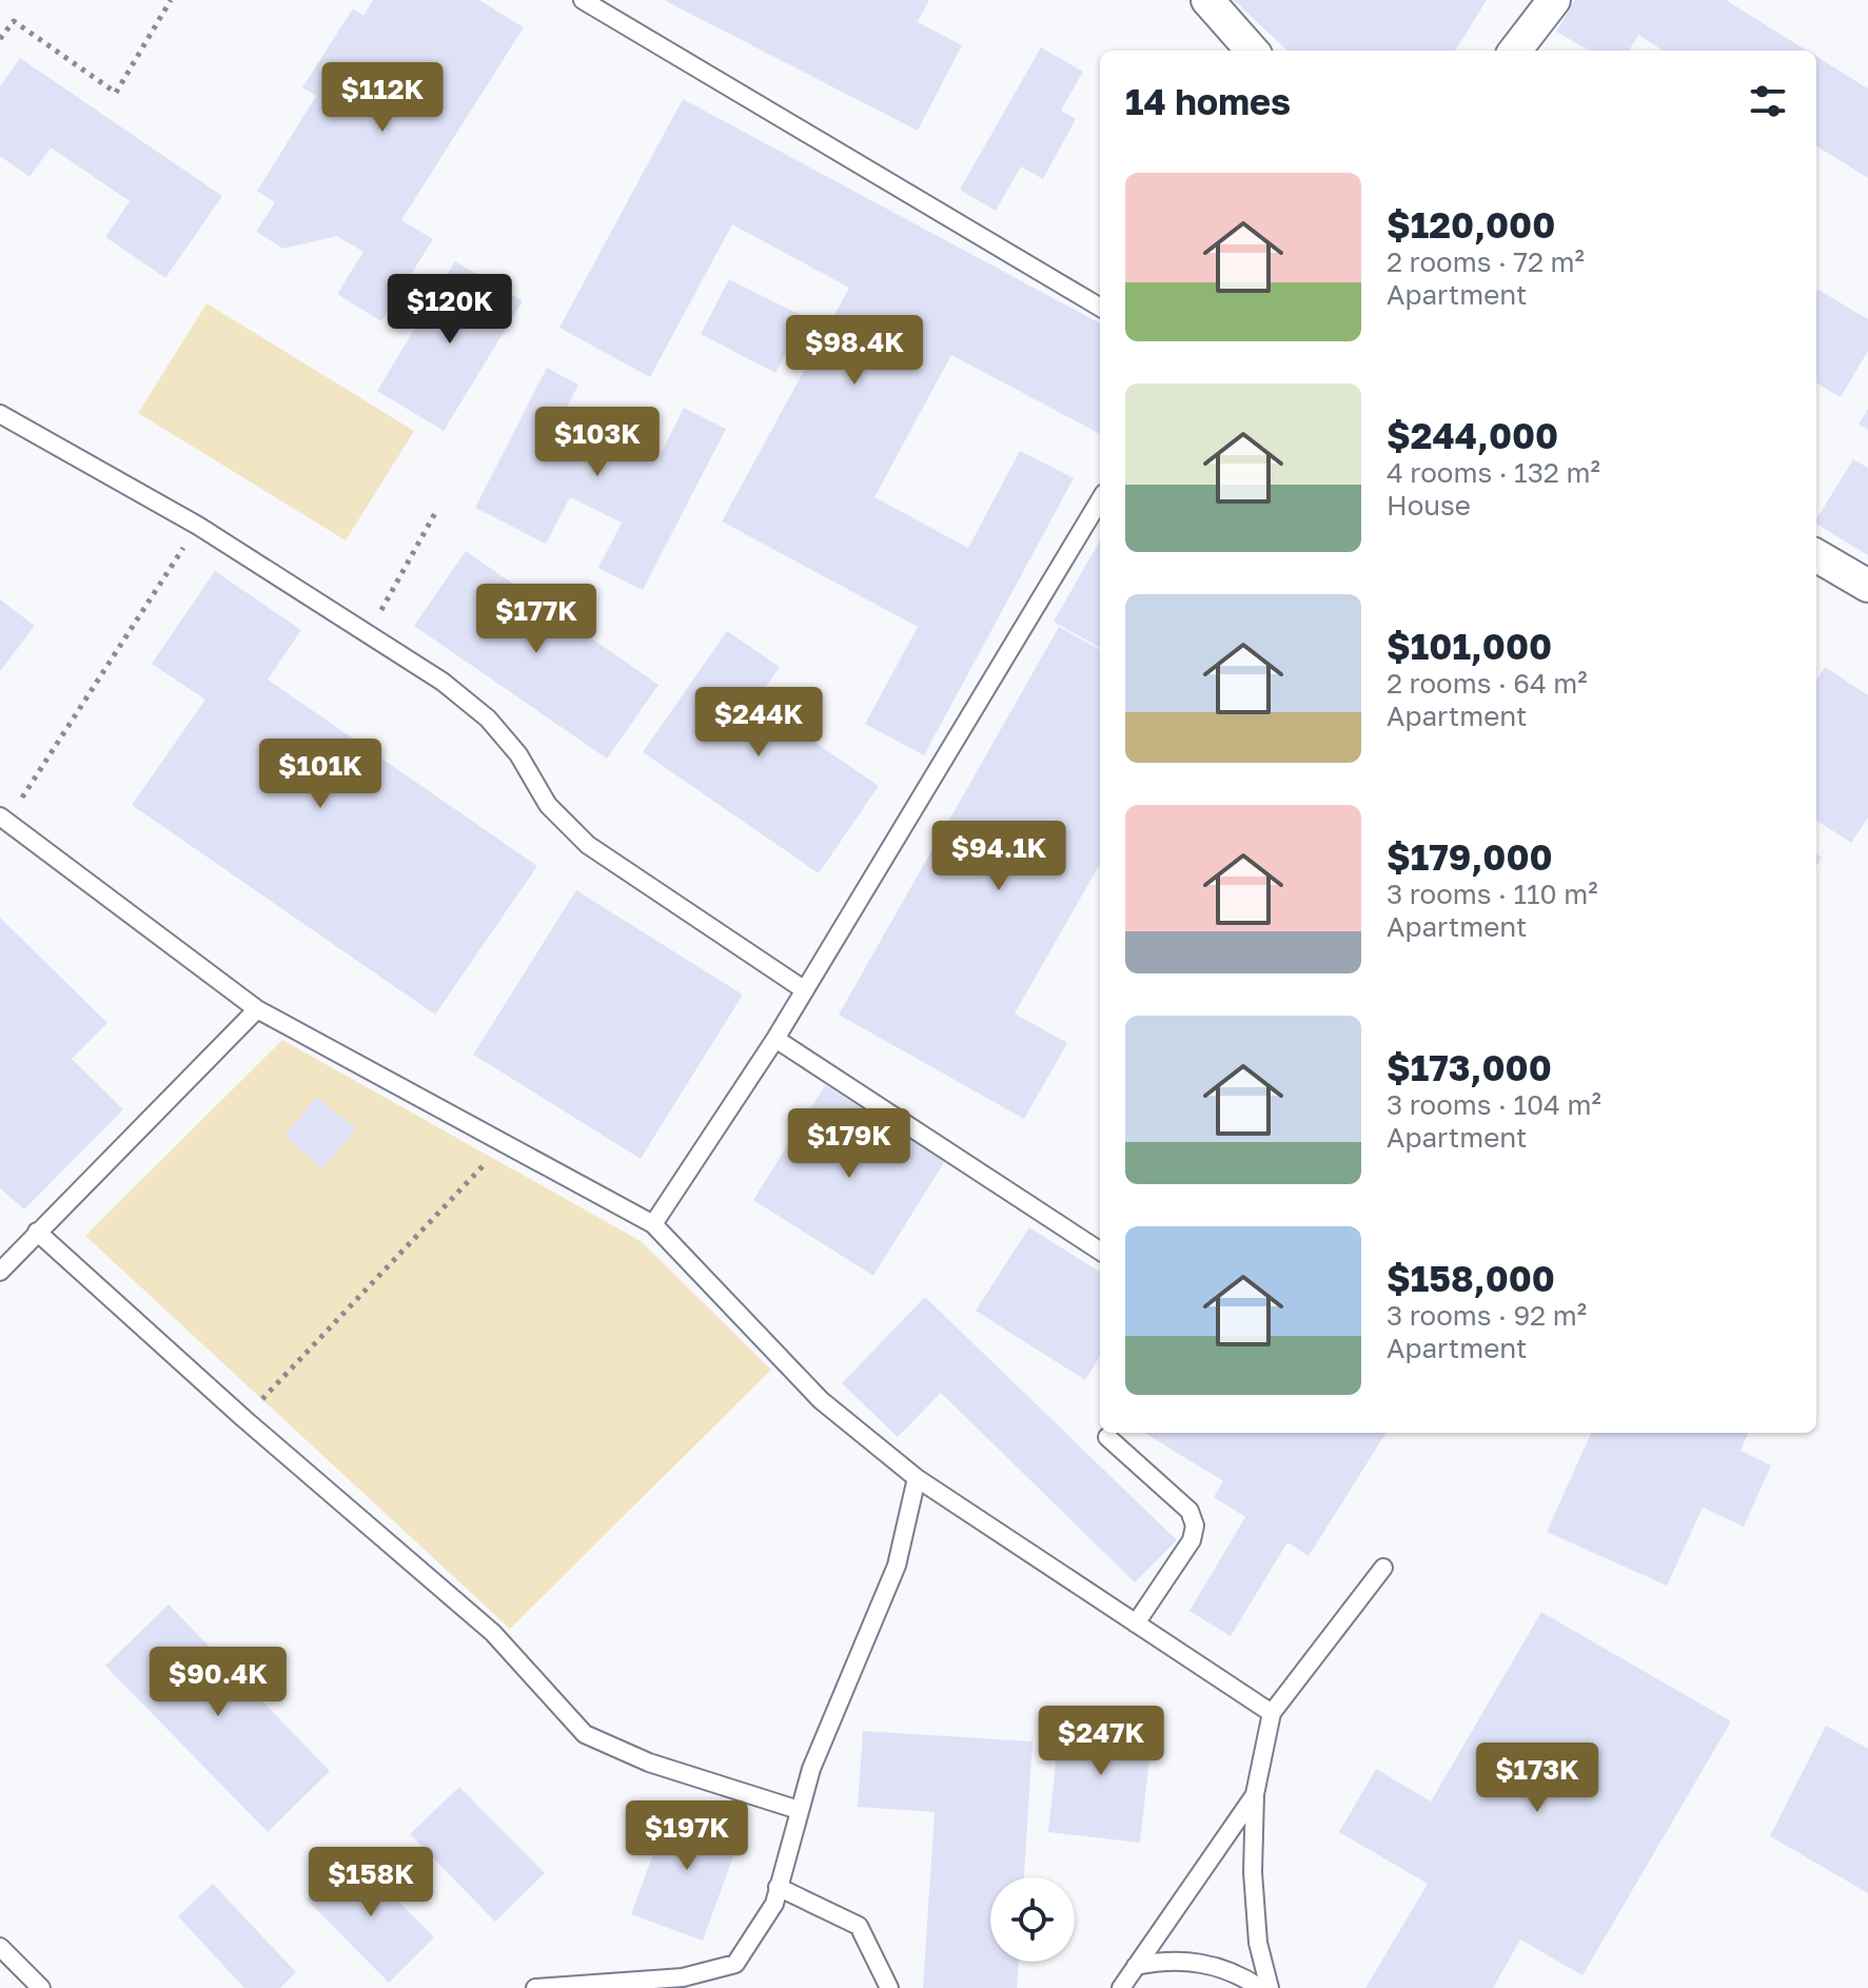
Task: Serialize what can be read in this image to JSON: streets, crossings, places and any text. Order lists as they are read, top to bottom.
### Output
{
  "page": {
    "heading": "14 homes",
    "price": [
      "$112K",
      "$120K",
      "$98.4K",
      "$103K",
      "$177K",
      "$244K",
      "$101K",
      "$94.1K",
      "$179K",
      "$90.4K",
      "$247K",
      "$173K",
      "$197K",
      "$158K"
    ],
    "list": [
      {
        "name": "$120,000",
        "note": "2 rooms · 72 m² · Apartment"
      },
      {
        "name": "$244,000",
        "note": "4 rooms · 132 m² · House"
      },
      {
        "name": "$101,000",
        "note": "2 rooms · 64 m² · Apartment"
      },
      {
        "name": "$179,000",
        "note": "3 rooms · 110 m² · Apartment"
      },
      {
        "name": "$173,000",
        "note": "3 rooms · 104 m² · Apartment"
      },
      {
        "name": "$158,000",
        "note": "3 rooms · 92 m² · Apartment"
      }
    ]
  }
}
